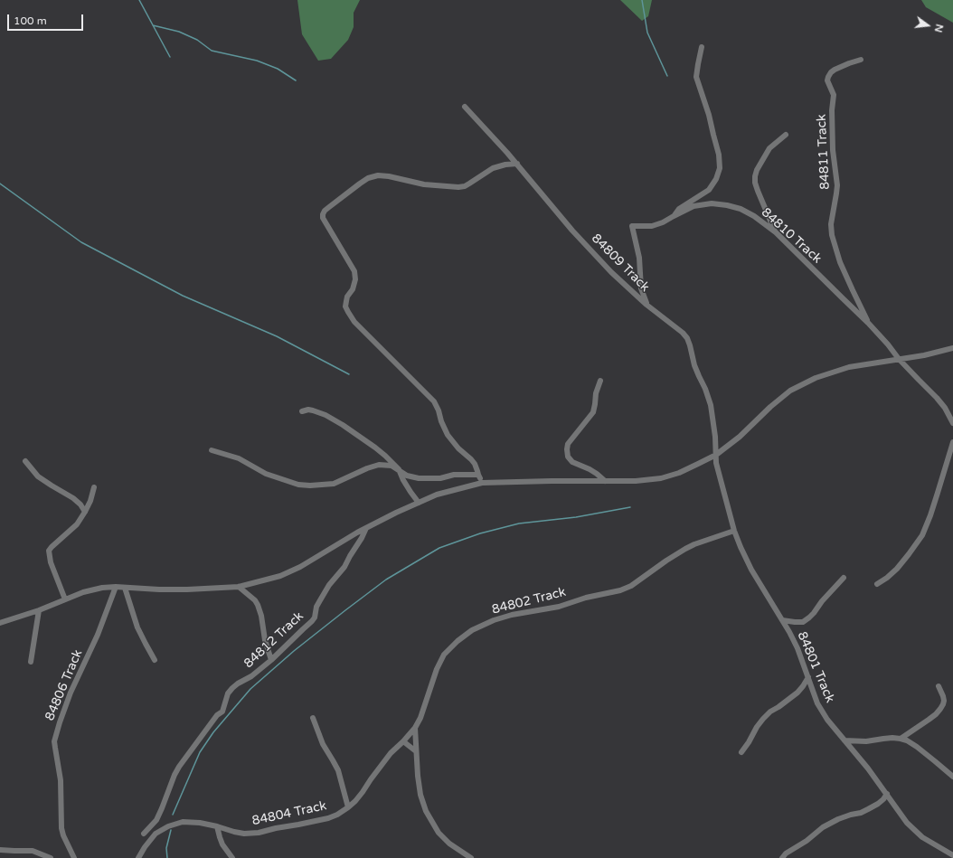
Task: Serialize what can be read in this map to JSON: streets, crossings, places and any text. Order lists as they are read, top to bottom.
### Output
{
  "streets": {
    "street": [
      "84811 Track",
      "84810 Track",
      "84809 Track",
      "84802 Track",
      "84812 Track",
      "84801 Track",
      "84806 Track",
      "84804 Track"
    ]
  },
  "crossings": [
    ["84811 Track", "84810 Track"],
    ["84810 Track", "84809 Track"],
    ["84809 Track", "84801 Track"],
    ["84802 Track", "84801 Track"],
    ["84802 Track", "84804 Track"]
  ],
  "scale_bar": "100 m",
  "north": "right"
}
